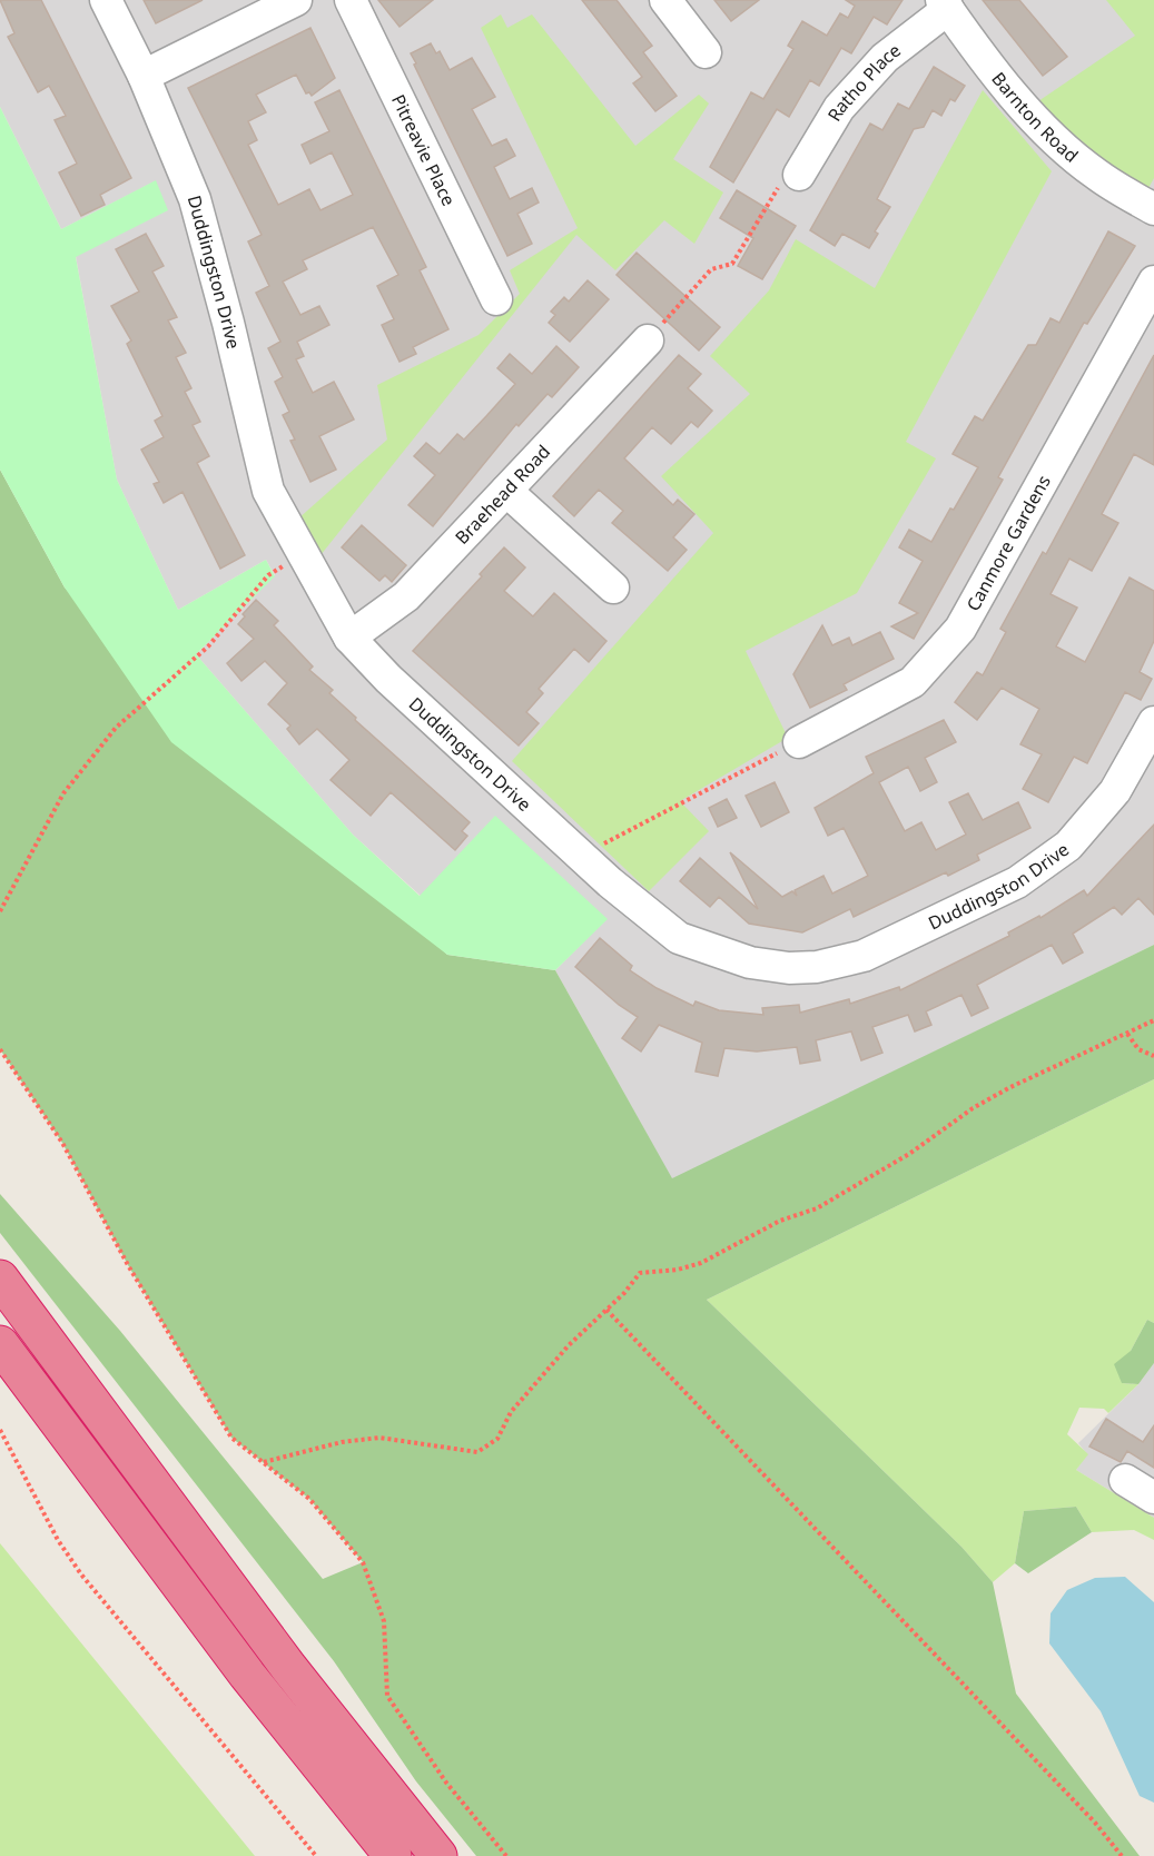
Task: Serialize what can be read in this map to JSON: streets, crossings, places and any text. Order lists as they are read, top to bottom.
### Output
{
  "streets": {
    "street": [
      "Ratho Place",
      "Barnton Road",
      "Pitreavie Place",
      "Duddingston Drive",
      "Braehead Road",
      "Canmore Gardens"
    ]
  },
  "crossings": [
    ["Ratho Place", "Barnton Road"],
    ["Duddingston Drive", "Braehead Road"]
  ]
}
